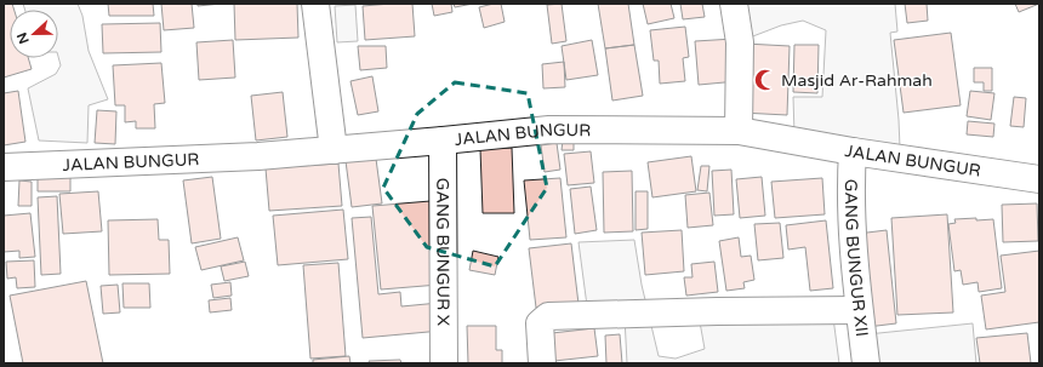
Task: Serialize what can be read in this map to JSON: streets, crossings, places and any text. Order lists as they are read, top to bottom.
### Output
{
  "streets": {
    "street": ["JALAN BUNGUR", "GANG BUNGUR X", "GANG BUNGUR XII"]
  },
  "crossings": [
    ["JALAN BUNGUR", "GANG BUNGUR X"],
    ["JALAN BUNGUR", "GANG BUNGUR XII"]
  ],
  "places": {
    "mosque": ["Masjid Ar-Rahmah"]
  },
  "north": "left"
}
